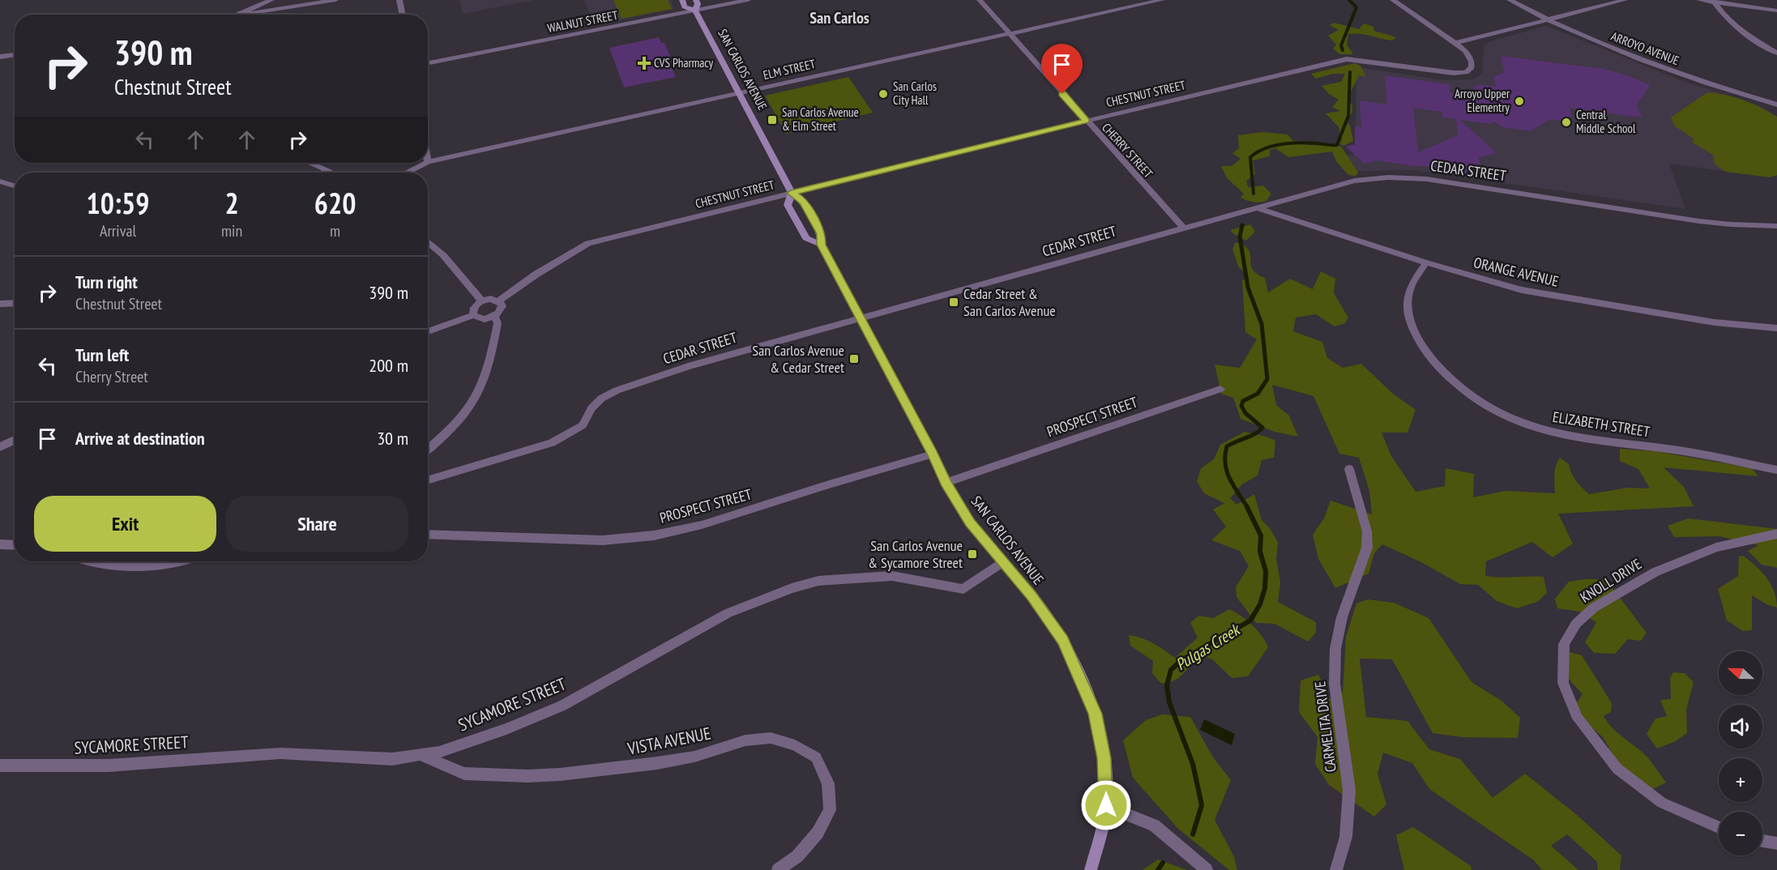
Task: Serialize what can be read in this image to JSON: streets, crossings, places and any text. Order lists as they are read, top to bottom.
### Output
{
  "streets": {
    "main road": ["SAN CARLOS AVENUE"],
    "street": [
      "WALNUT STREET",
      "ARROYO AVENUE",
      "ELM STREET",
      "CHESTNUT STREET",
      "CHERRY STREET",
      "CEDAR STREET",
      "ORANGE AVENUE",
      "PROSPECT STREET",
      "ELIZABETH STREET",
      "KNOLL DRIVE",
      "SYCAMORE STREET",
      "CARMELITA DRIVE",
      "VISTA AVENUE"
    ]
  },
  "crossings": [
    ["WALNUT STREET", "SAN CARLOS AVENUE"],
    ["SAN CARLOS AVENUE", "ELM STREET"],
    ["SAN CARLOS AVENUE", "CHESTNUT STREET"],
    ["SAN CARLOS AVENUE", "CEDAR STREET"],
    ["SAN CARLOS AVENUE", "PROSPECT STREET"],
    ["SAN CARLOS AVENUE", "SYCAMORE STREET"],
    ["ELM STREET", "CHERRY STREET"],
    ["CHESTNUT STREET", "CHERRY STREET"],
    ["CHERRY STREET", "CEDAR STREET"],
    ["CEDAR STREET", "ORANGE AVENUE"],
    ["ORANGE AVENUE", "ELIZABETH STREET"],
    ["SYCAMORE STREET", "VISTA AVENUE"]
  ],
  "districts": ["San Carlos"],
  "water": ["Pulgas Creek"],
  "places": {
    "health": ["CVS Pharmacy"],
    "other": ["San Carlos City Hall", "Arroyo Upper Elementry", "Central Middle School"],
    "transit": [
      "San Carlos Avenue & Elm Street",
      "Cedar Street & San Carlos Avenue",
      "San Carlos Avenue & Cedar Street",
      "San Carlos Avenue & Sycamore Street"
    ]
  },
  "north": "left",
  "page": {
    "turn": ["390 m", "Chestnut Street"],
    "eta": [
      "10:59",
      "Arrival",
      "2",
      "min",
      "620",
      "m"
    ],
    "list": [
      {
        "name": "Turn right",
        "note": "Chestnut Street",
        "value": "390 m"
      },
      {
        "name": "Turn left",
        "note": "Cherry Street",
        "value": "200 m"
      },
      {
        "name": "Arrive at destination",
        "value": "30 m"
      }
    ],
    "buttons": ["Exit", "Share"],
    "map_buttons": ["+", "−"]
  }
}
